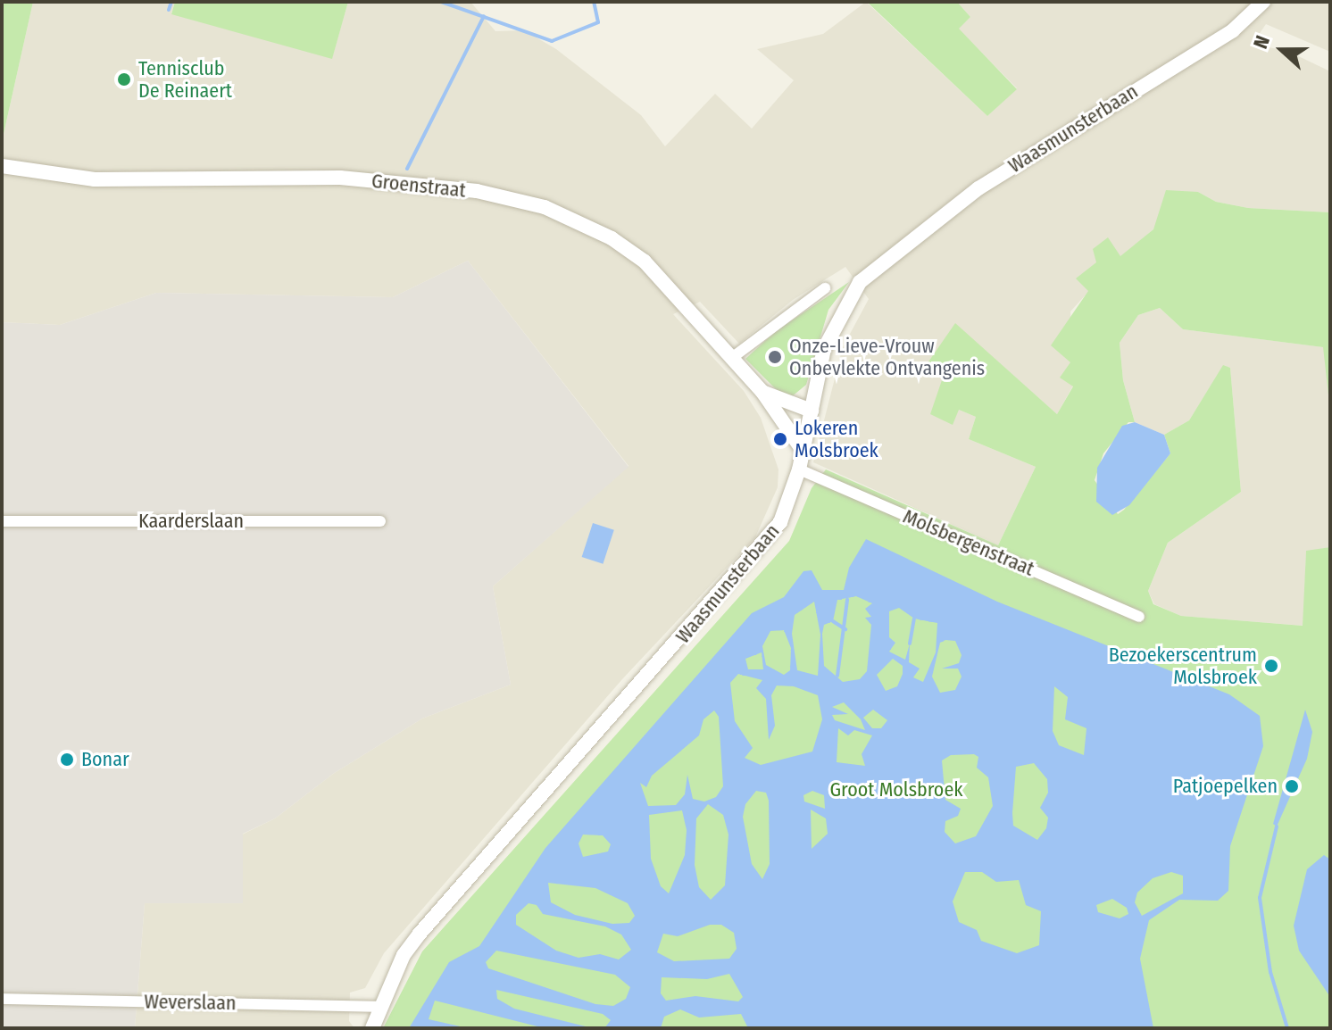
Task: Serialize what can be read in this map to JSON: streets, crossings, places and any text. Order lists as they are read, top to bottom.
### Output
{
  "streets": {
    "street": [
      "Waasmunsterbaan",
      "Groenstraat",
      "Kaarderslaan",
      "Molsbergenstraat",
      "Weverslaan"
    ]
  },
  "crossings": [
    ["Waasmunsterbaan", "Groenstraat"],
    ["Waasmunsterbaan", "Molsbergenstraat"],
    ["Waasmunsterbaan", "Weverslaan"]
  ],
  "parks": ["Groot Molsbroek"],
  "places": [
    "Tennisclub De Reinaert",
    "Onze-Lieve-Vrouw Onbevlekte Ontvangenis",
    "Lokeren Molsbroek",
    "Bezoekerscentrum Molsbroek",
    "Bonar",
    "Patjoepelken"
  ],
  "north": "left"
}
